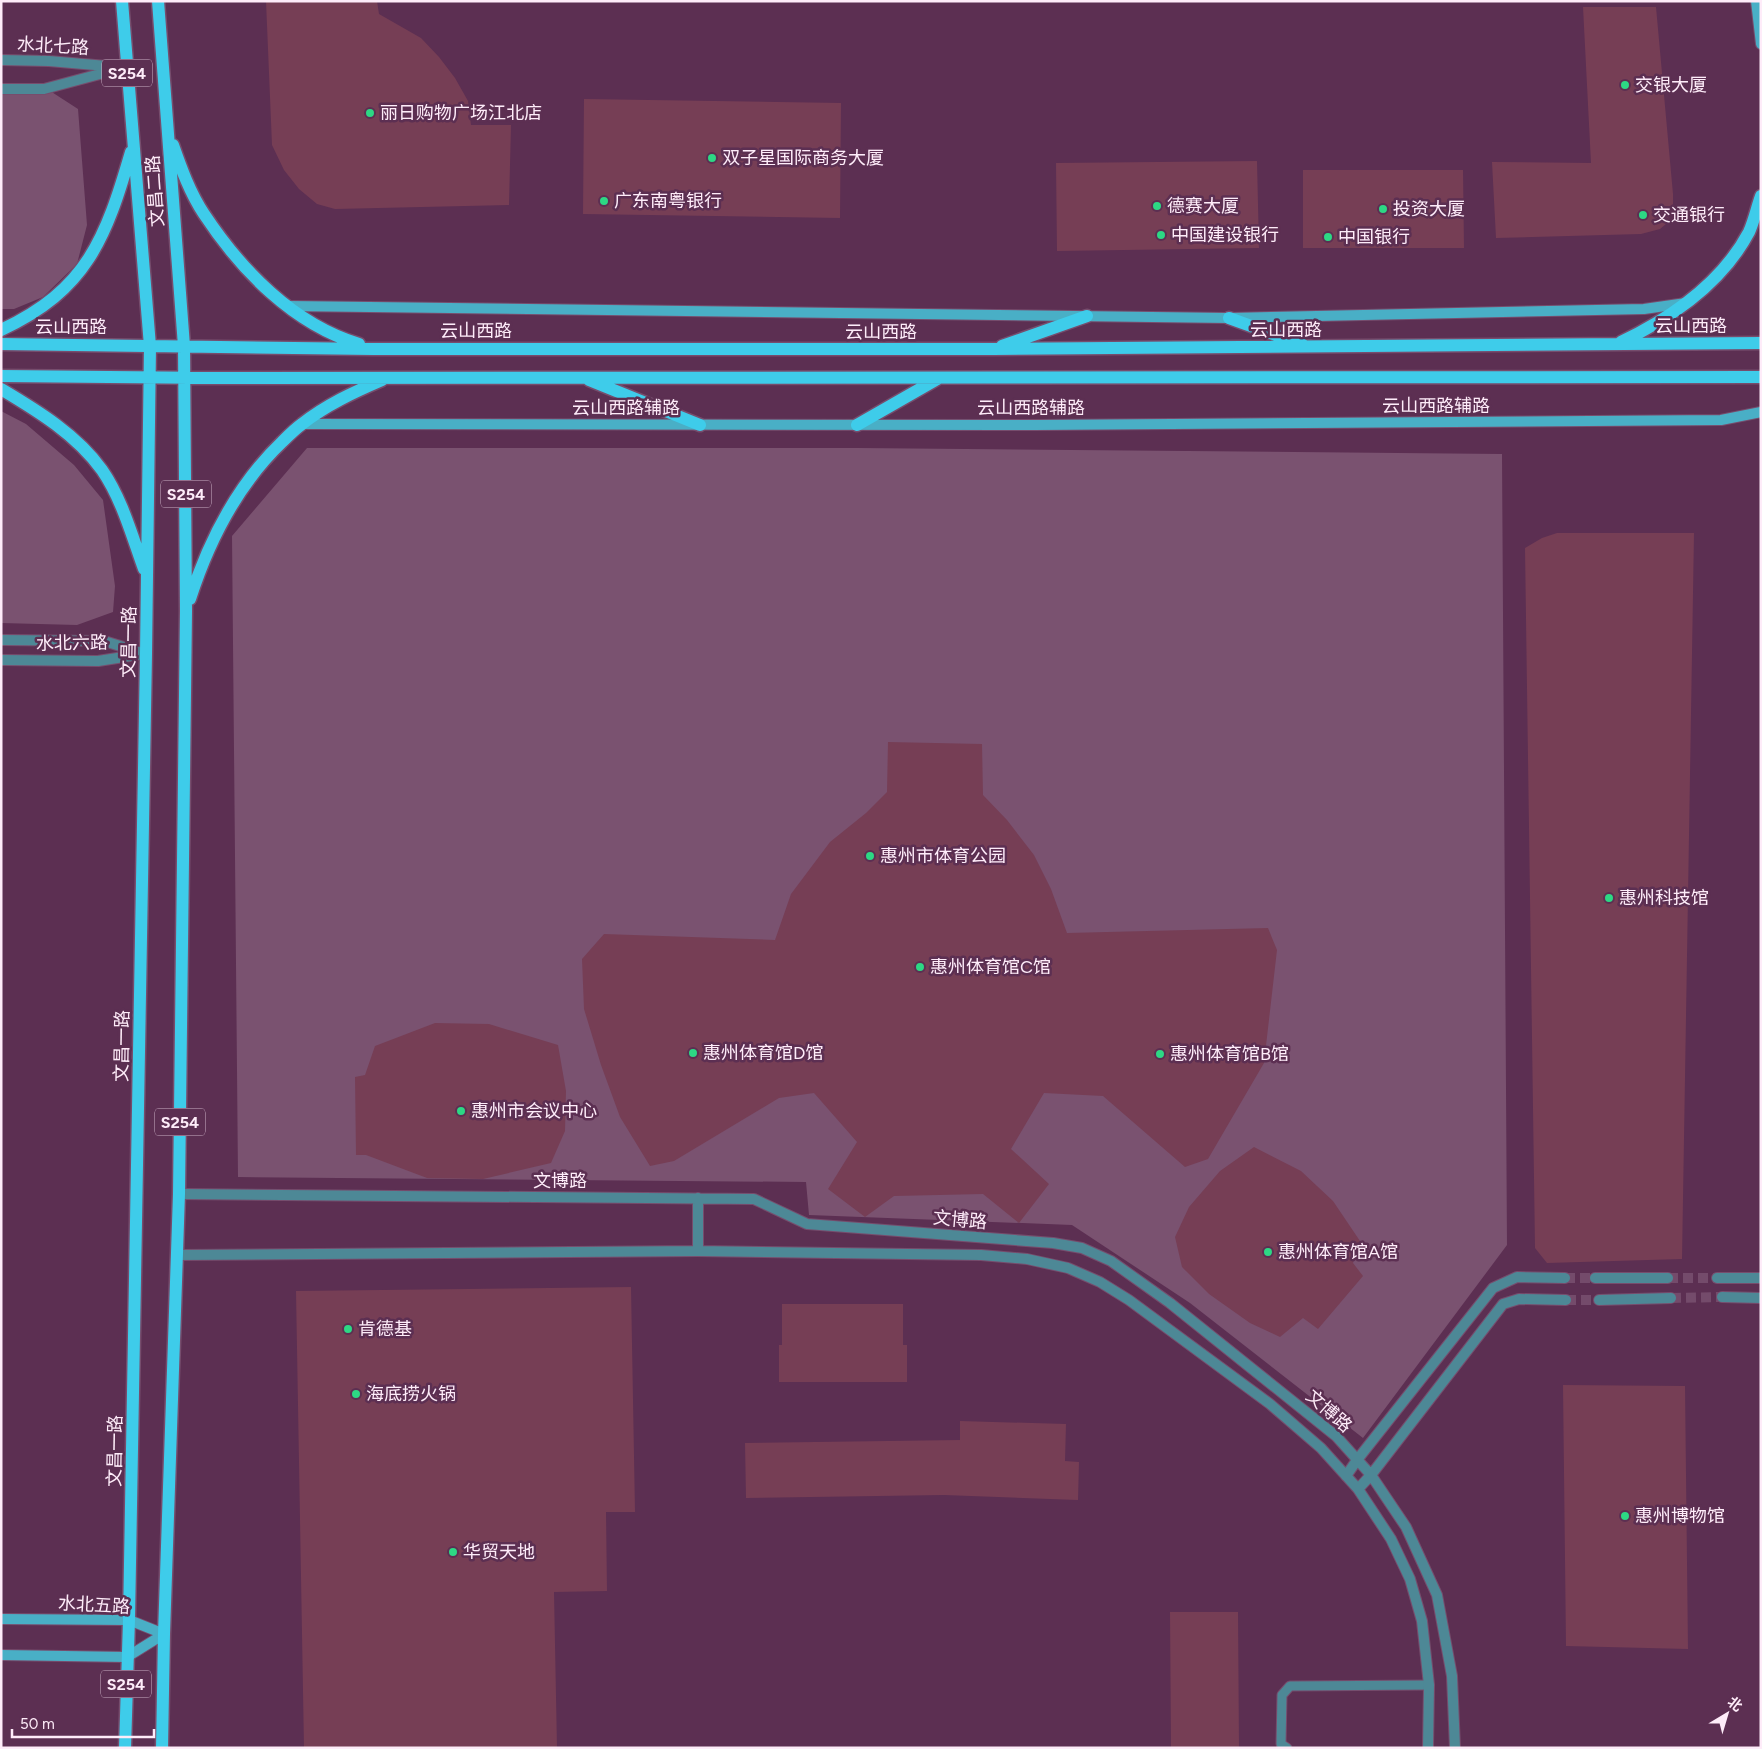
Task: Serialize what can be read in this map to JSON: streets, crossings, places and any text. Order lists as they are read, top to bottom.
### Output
{
  "streets": {
    "main road": [
      "S254",
      "文昌二路",
      "云山西路",
      "云山西路辅路",
      "文昌一路",
      "水北五路"
    ],
    "street": ["水北七路", "水北六路", "文博路"]
  },
  "crossings": [
    ["水北七路", "文昌二路"],
    ["S254", "文昌二路"],
    ["S254", "文博路"],
    ["S254", "水北五路"],
    ["文昌二路", "云山西路"],
    ["文昌二路", "文昌一路"],
    ["云山西路", "文昌一路"],
    ["文昌一路", "水北六路"],
    ["文昌一路", "水北五路"]
  ],
  "places": [
    "交银大厦",
    "丽日购物广场江北店",
    "双子星国际商务大厦",
    "广东南粤银行",
    "德赛大厦",
    "投资大厦",
    "交通银行",
    "中国建设银行",
    "中国银行",
    "惠州市体育公园",
    "惠州科技馆",
    "惠州体育馆C馆",
    "惠州体育馆D馆",
    "惠州体育馆B馆",
    "惠州市会议中心",
    "惠州体育馆A馆",
    "肯德基",
    "海底捞火锅",
    "惠州博物馆",
    "华贸天地"
  ],
  "scale_bar": "50 m",
  "north": "top right"
}
